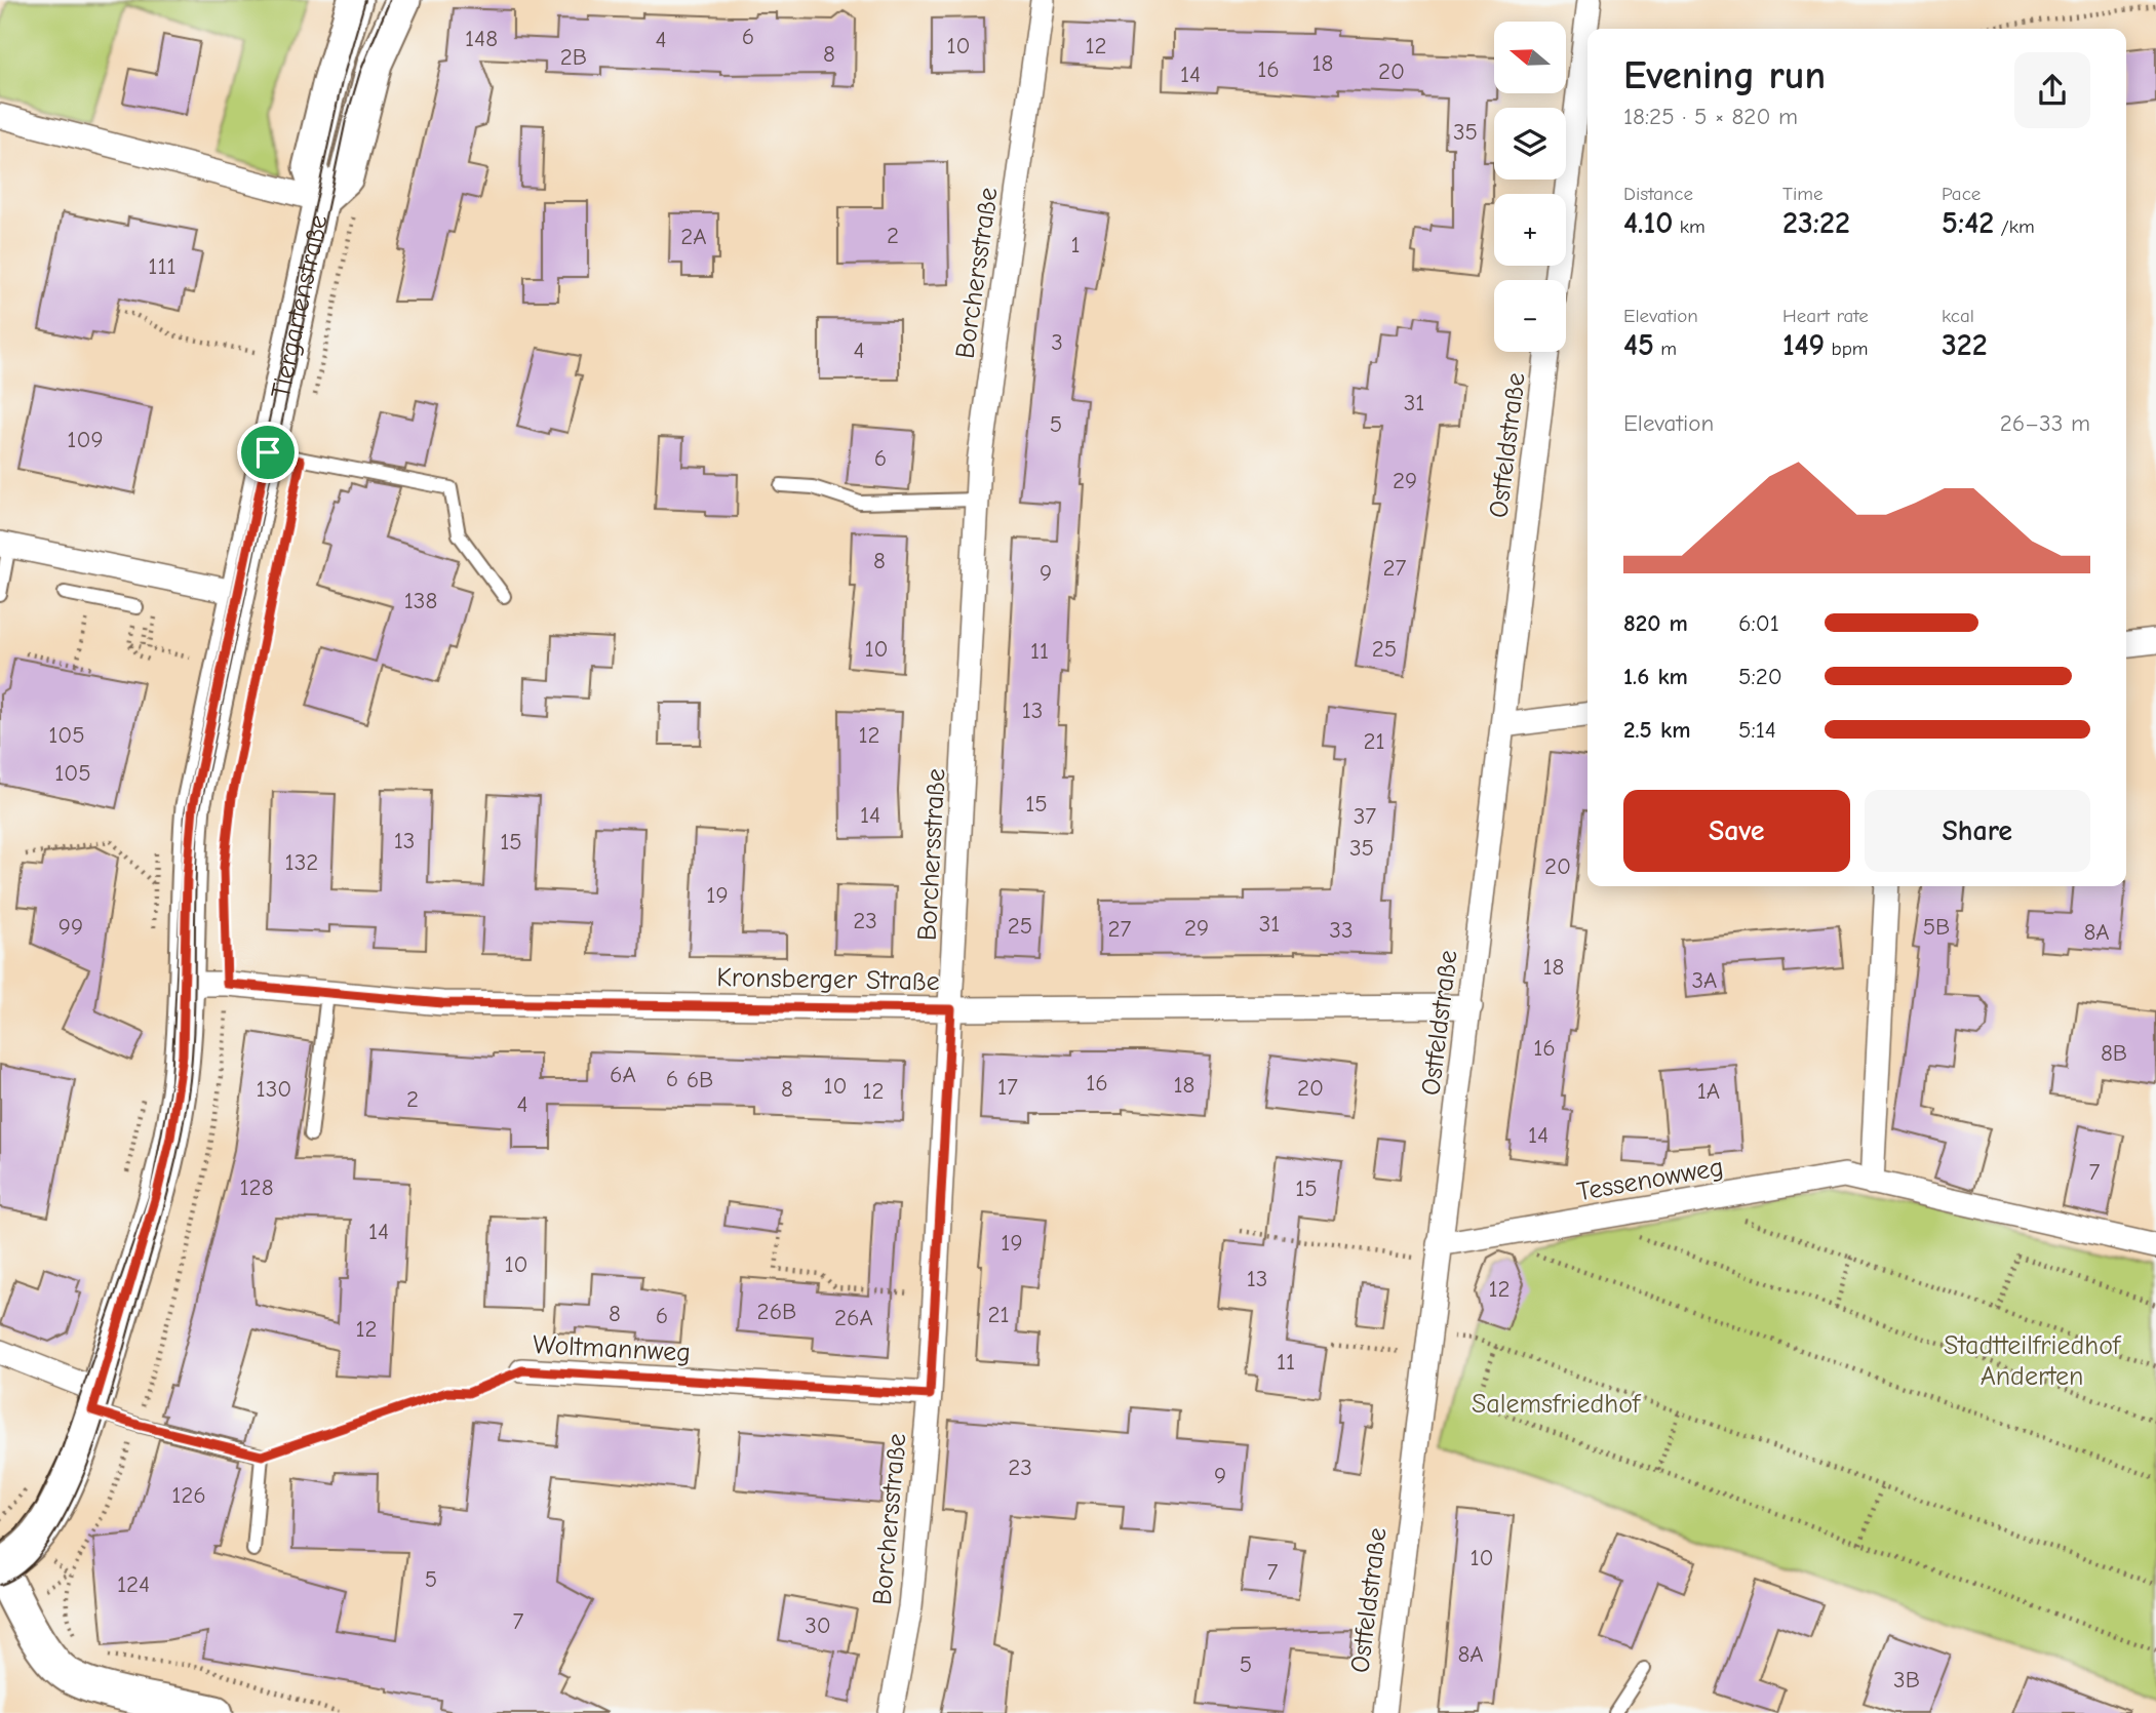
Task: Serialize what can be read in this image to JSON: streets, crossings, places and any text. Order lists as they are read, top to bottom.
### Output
{
  "streets": {
    "main road": ["Tiergartenstraße"],
    "street": [
      "Borchersstraße",
      "Ostfeldstraße",
      "Kronsberger Straße",
      "Tessenowweg",
      "Woltmannweg"
    ]
  },
  "crossings": [
    ["Borchersstraße", "Kronsberger Straße"],
    ["Borchersstraße", "Woltmannweg"],
    ["Tiergartenstraße", "Kronsberger Straße"],
    ["Ostfeldstraße", "Kronsberger Straße"],
    ["Ostfeldstraße", "Tessenowweg"]
  ],
  "parks": ["Stadtteilfriedhof Anderten", "Salemsfriedhof"],
  "house_numbers": [
    "6",
    "148",
    "4",
    "10",
    "12",
    "8",
    "2B",
    "18",
    "16",
    "20",
    "14",
    "35",
    "2",
    "2A",
    "1",
    "111",
    "3",
    "4",
    "31",
    "5",
    "109",
    "6",
    "29",
    "8",
    "27",
    "9",
    "138",
    "10",
    "25",
    "11",
    "13",
    "105",
    "12",
    "21",
    "105",
    "15",
    "14",
    "37",
    "13",
    "15",
    "35",
    "132",
    "20",
    "19",
    "23",
    "31",
    "25",
    "99",
    "5B",
    "29",
    "27",
    "33",
    "8A",
    "18",
    "3A",
    "16",
    "8B",
    "6A",
    "6",
    "6B",
    "16",
    "18",
    "10",
    "17",
    "20",
    "130",
    "8",
    "12",
    "1A",
    "2",
    "4",
    "14",
    "7",
    "128",
    "15",
    "14",
    "19",
    "10",
    "13",
    "12",
    "26B",
    "8",
    "21",
    "6",
    "26A",
    "12",
    "11",
    "23",
    "9",
    "126",
    "10",
    "7",
    "5",
    "124",
    "7",
    "30",
    "8A",
    "5",
    "3B"
  ],
  "north": "left",
  "page": {
    "map_buttons": ["+", "−"],
    "heading": ["Evening run", "18:25 · 5 × 820 m"],
    "stats": [
      ["Distance", "4.10 km"],
      ["Time", "23:22"],
      ["Pace", "5:42 /km"],
      ["Elevation", "45 m"],
      ["Heart rate", "149 bpm"],
      ["kcal", "322"]
    ],
    "chart": ["Elevation", "26–33 m"],
    "list": [
      {
        "name": "820 m",
        "note": "6:01"
      },
      {
        "name": "1.6 km",
        "note": "5:20"
      },
      {
        "name": "2.5 km",
        "note": "5:14"
      }
    ],
    "buttons": ["Save", "Share"]
  }
}
